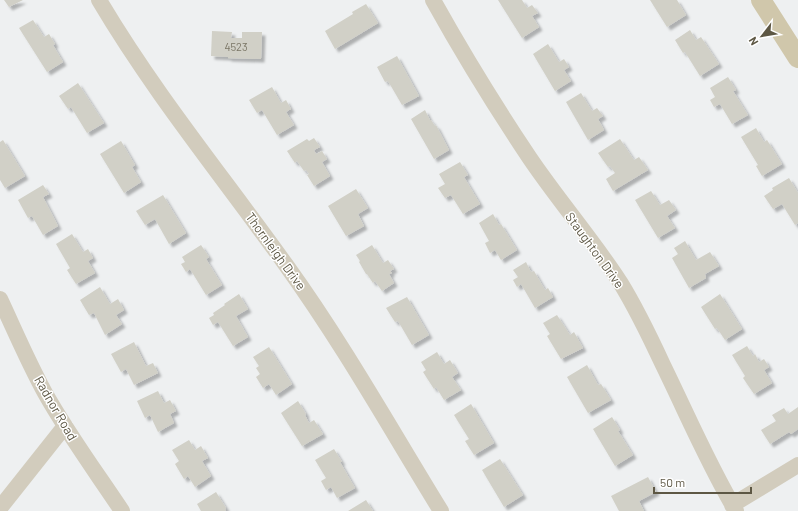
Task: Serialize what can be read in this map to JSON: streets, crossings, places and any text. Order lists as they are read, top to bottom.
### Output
{
  "streets": {
    "street": ["Staughton Drive", "Thornleigh Drive", "Radnor Road"]
  },
  "house_numbers": ["4523"],
  "scale_bar": "50 m",
  "north": "bottom left"
}
